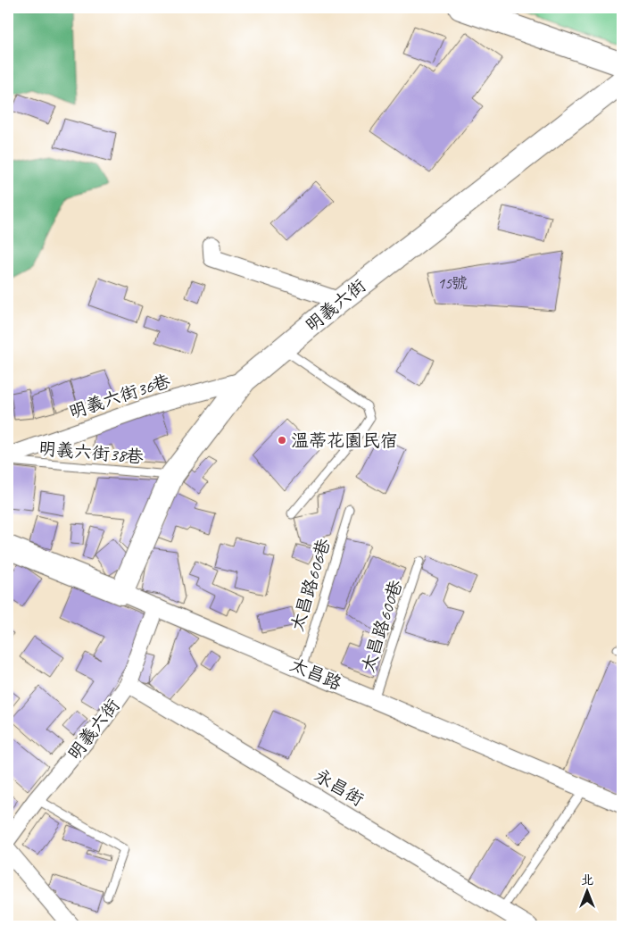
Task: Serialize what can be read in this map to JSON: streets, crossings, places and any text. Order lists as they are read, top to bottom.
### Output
{
  "streets": {
    "street": [
      "明義六街",
      "明義六街36巷",
      "太昌路",
      "永昌街"
    ],
    "lane": ["明義六街38巷", "太昌路606巷", "太昌路600巷"]
  },
  "crossings": [
    ["明義六街", "明義六街36巷"],
    ["明義六街", "明義六街38巷"],
    ["明義六街", "太昌路"],
    ["明義六街", "永昌街"],
    ["太昌路606巷", "太昌路"],
    ["太昌路600巷", "太昌路"]
  ],
  "places": ["溫蒂花園民宿"],
  "house_numbers": ["15號"],
  "north": "top"
}
